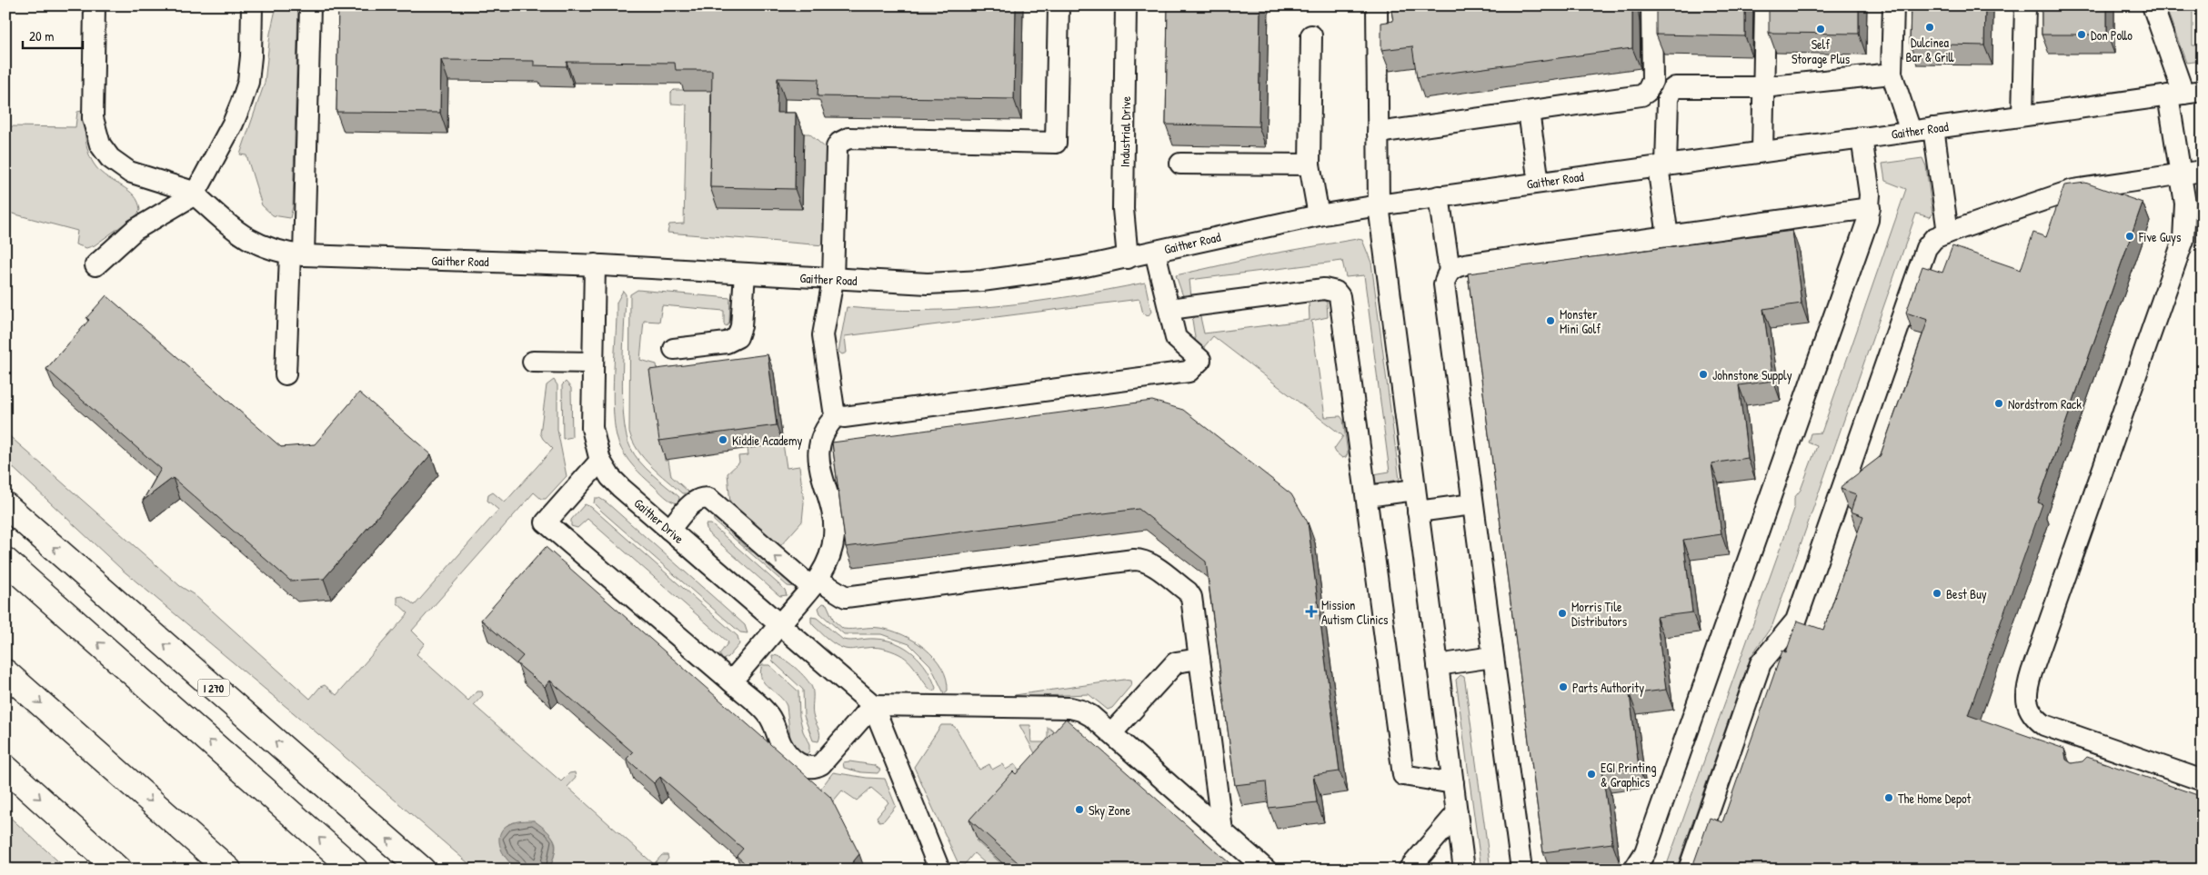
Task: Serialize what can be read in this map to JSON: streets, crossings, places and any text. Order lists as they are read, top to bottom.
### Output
{
  "streets": {
    "highway": ["I 270"],
    "street": ["Gaither Road", "Industrial Drive", "Gaither Drive"]
  },
  "crossings": [
    ["Gaither Road", "Industrial Drive"],
    ["Gaither Road", "Gaither Drive"]
  ],
  "places": {
    "other": [
      "Dulcinea Bar & Grill",
      "Self Storage Plus",
      "Don Pollo",
      "Five Guys",
      "Monster Mini Golf",
      "Johnstone Supply",
      "Nordstrom Rack",
      "Kiddie Academy",
      "Best Buy",
      "Morris Tile Distributors",
      "Parts Authority",
      "EGI Printing & Graphics",
      "The Home Depot",
      "Sky Zone"
    ],
    "health": ["Mission Autism Clinics"]
  },
  "scale_bar": "20 m"
}
